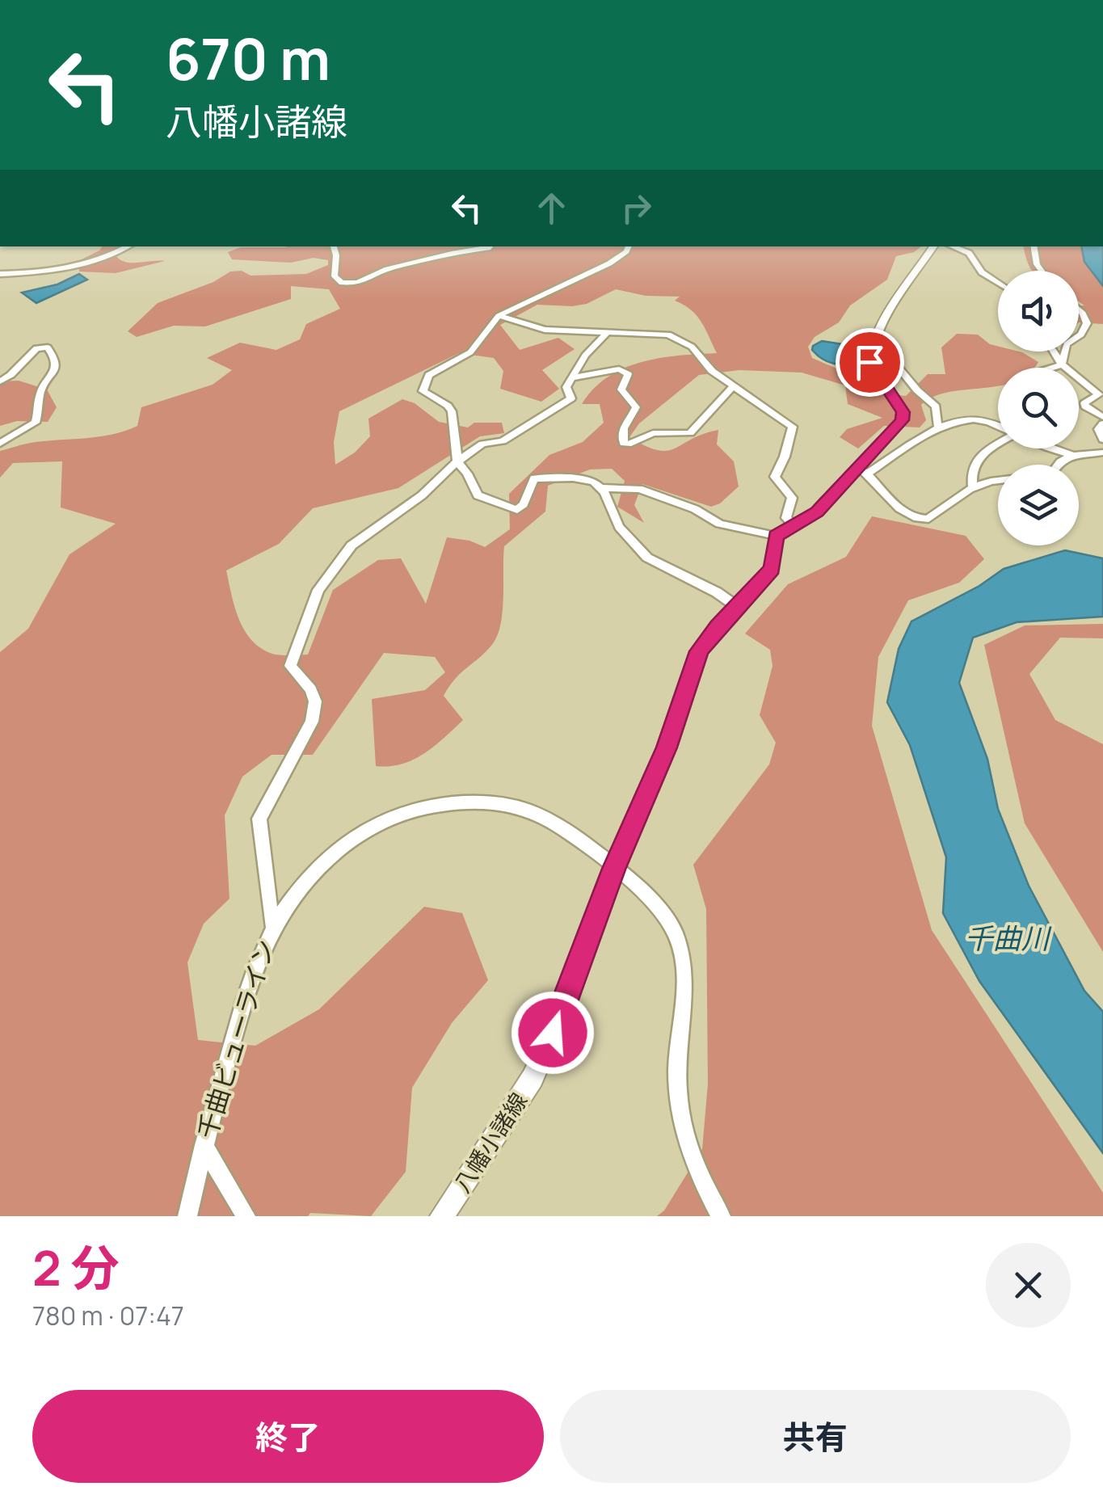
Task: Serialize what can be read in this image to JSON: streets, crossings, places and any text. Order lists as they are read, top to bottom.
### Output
{
  "streets": {
    "main road": ["八幡小諸線"],
    "street": ["千曲ビューライン"]
  },
  "crossings": [
    ["千曲ビューライン", "八幡小諸線"]
  ],
  "water": ["千曲川"],
  "page": {
    "turn": ["670 m", "八幡小諸線"],
    "heading": ["2 分", "780 m · 07:47"],
    "buttons": ["終了", "共有"]
  }
}
